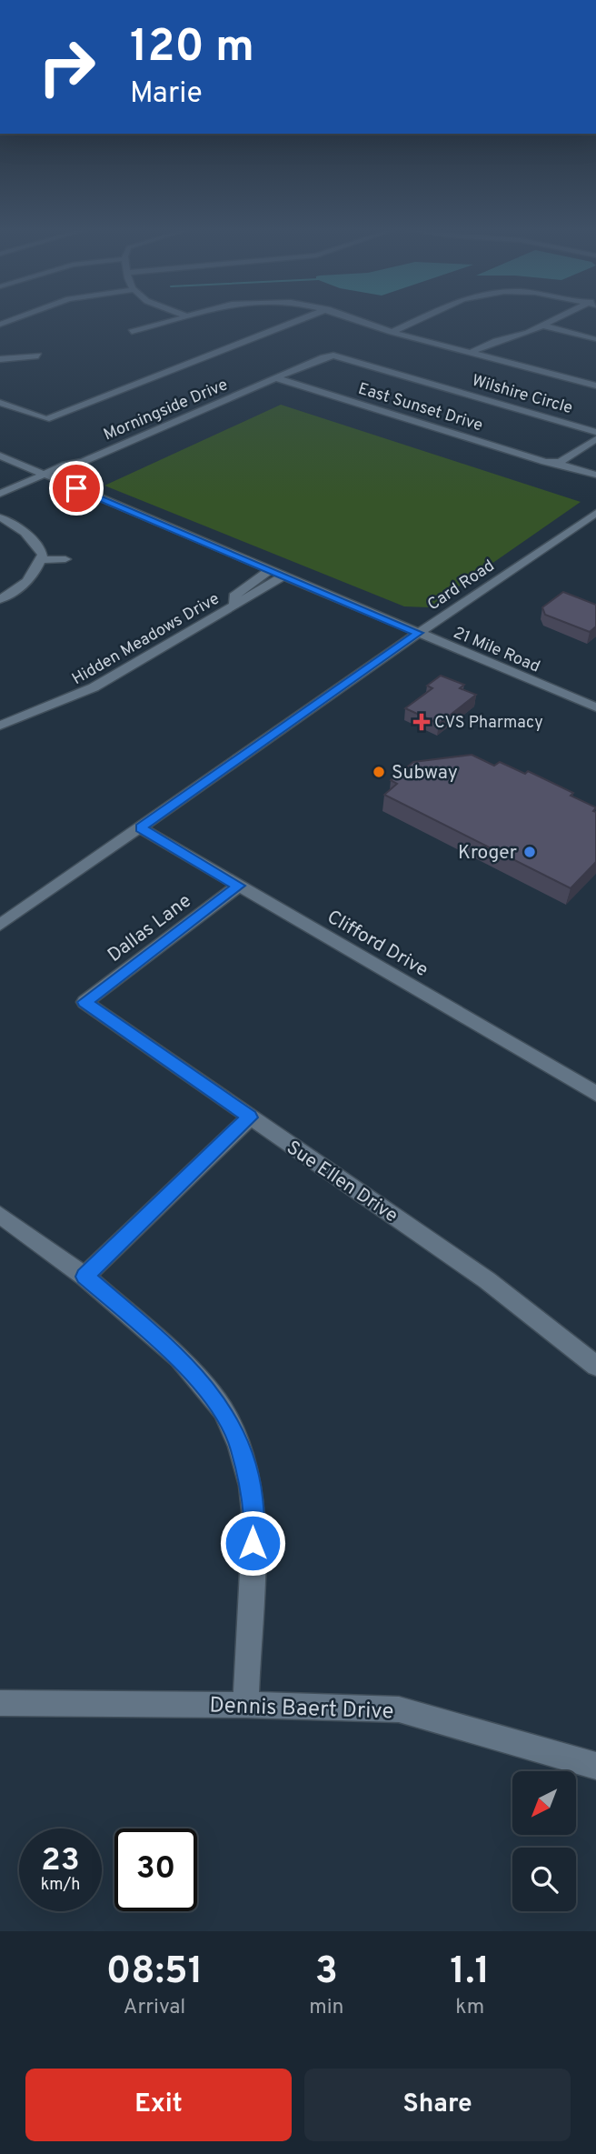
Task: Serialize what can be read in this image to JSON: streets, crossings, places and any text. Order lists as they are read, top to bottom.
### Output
{
  "streets": {
    "street": [
      "Wilshire Circle",
      "East Sunset Drive",
      "Morningside Drive",
      "Card Road",
      "Hidden Meadows Drive",
      "21 Mile Road",
      "Dallas Lane",
      "Clifford Drive",
      "Sue Ellen Drive",
      "Dennis Baert Drive"
    ]
  },
  "crossings": [
    ["Wilshire Circle", "Morningside Drive"],
    ["East Sunset Drive", "Morningside Drive"],
    ["Morningside Drive", "21 Mile Road"],
    ["Card Road", "21 Mile Road"],
    ["Card Road", "Clifford Drive"],
    ["Hidden Meadows Drive", "21 Mile Road"],
    ["Dallas Lane", "Clifford Drive"],
    ["Dallas Lane", "Sue Ellen Drive"]
  ],
  "places": {
    "health": ["CVS Pharmacy"],
    "other": ["Subway", "Kroger"]
  },
  "north": "bottom left",
  "page": {
    "turn": ["120 m", "Marie"],
    "speed": "23 km/h",
    "limit": "30",
    "eta": [
      "08:51",
      "Arrival",
      "3",
      "min",
      "1.1",
      "km"
    ],
    "buttons": ["Exit", "Share"]
  }
}
